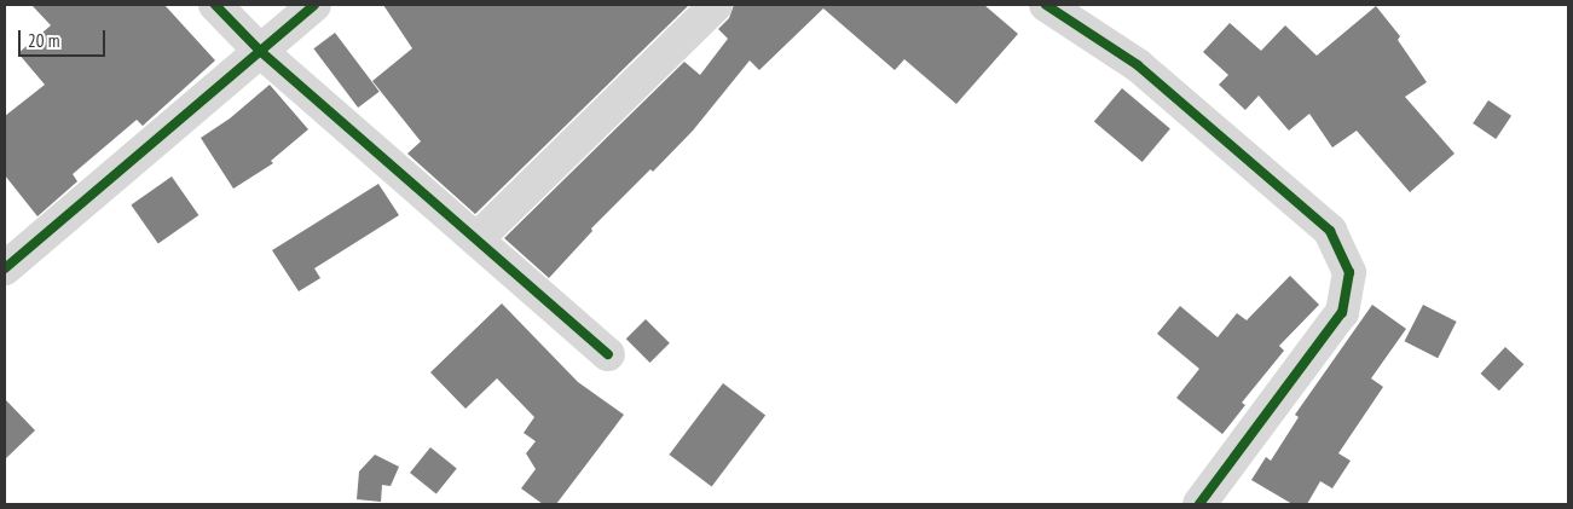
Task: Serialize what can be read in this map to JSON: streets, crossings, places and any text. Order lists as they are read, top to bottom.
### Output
{
  "scale_bar": "20 m"
}
